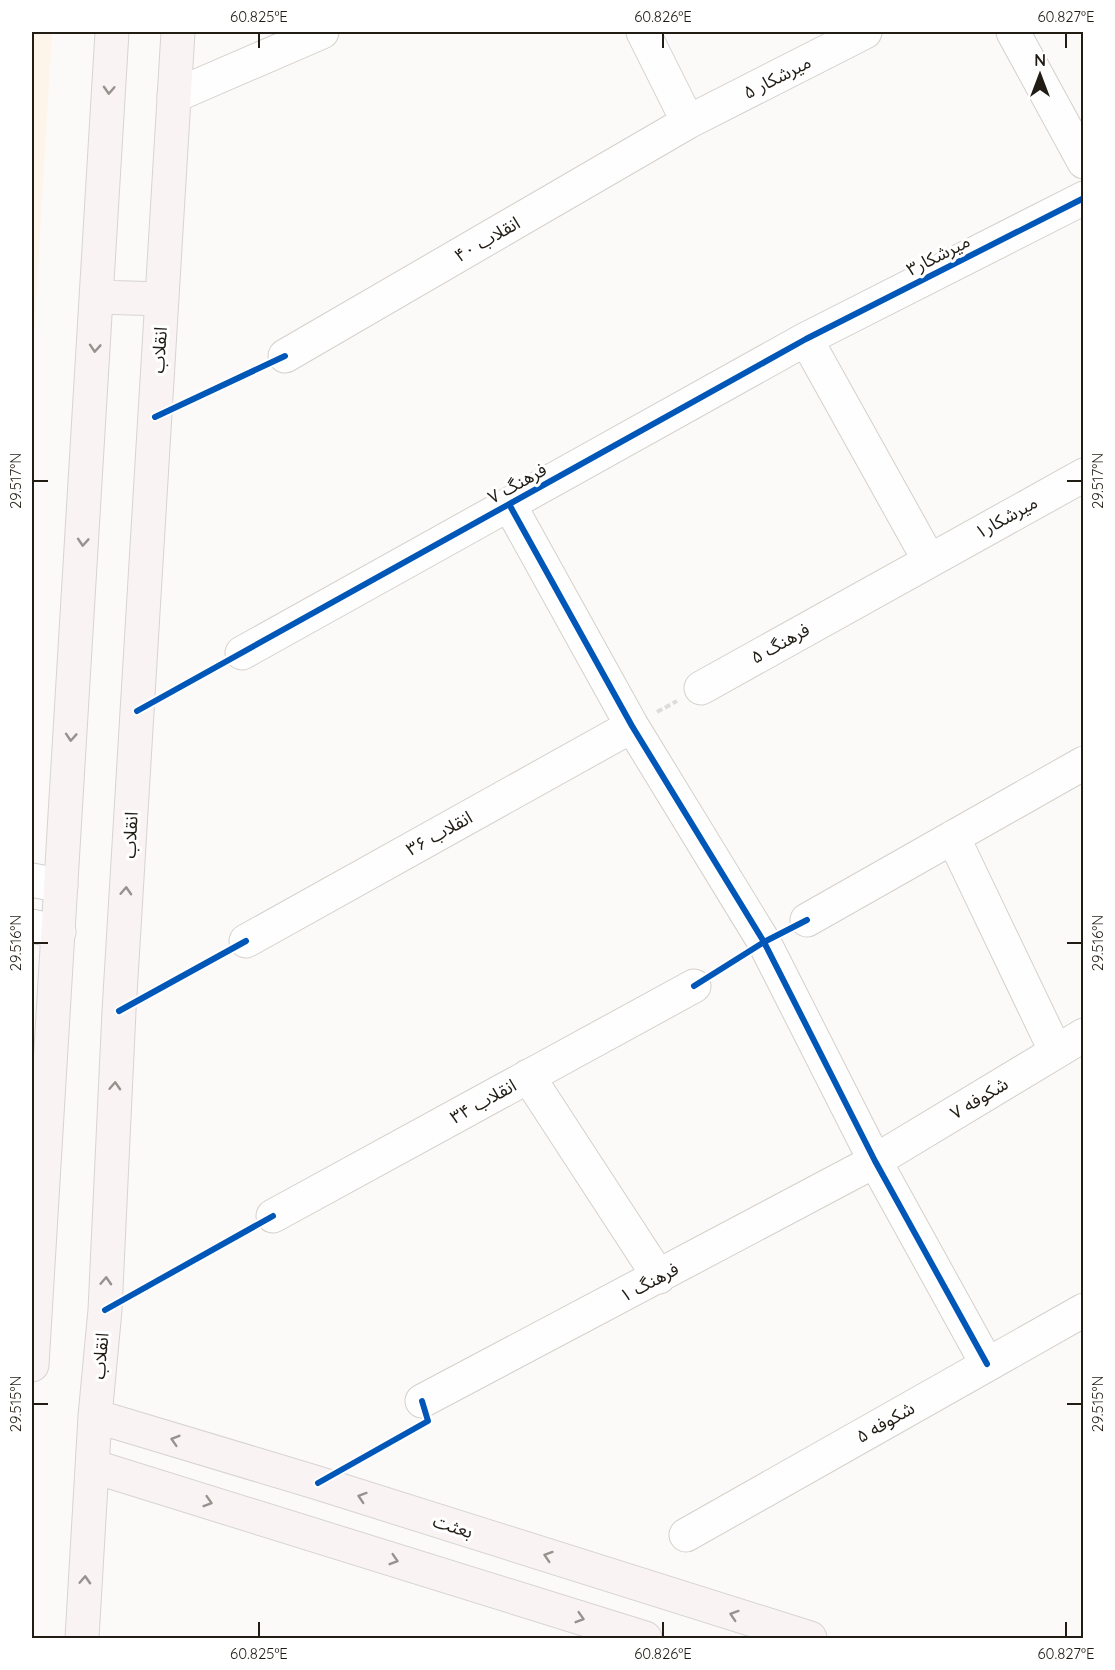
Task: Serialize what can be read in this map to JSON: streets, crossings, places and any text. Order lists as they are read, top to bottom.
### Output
{
  "streets": {
    "main road": ["انقلاب", "بعثت"],
    "street": [
      "میرشکار ۵",
      "انقلاب ۴۰",
      "میرشکار۳",
      "فرهنگ ۷",
      "میرشکار۱",
      "فرهنگ ۵",
      "انقلاب ۳۶",
      "شکوفه ۷",
      "انقلاب ۳۴",
      "فرهنگ ۱",
      "شکوفه ۵"
    ]
  },
  "crossings": [
    ["میرشکار ۵", "انقلاب ۴۰"],
    ["میرشکار۳", "فرهنگ ۷"],
    ["انقلاب", "بعثت"],
    ["میرشکار۱", "فرهنگ ۵"],
    ["شکوفه ۷", "فرهنگ ۱"]
  ],
  "north": "top",
  "coordinates": [
    "60.825°E",
    "60.826°E",
    "60.827°E",
    "29.517°N",
    "29.516°N",
    "29.515°N"
  ]
}
